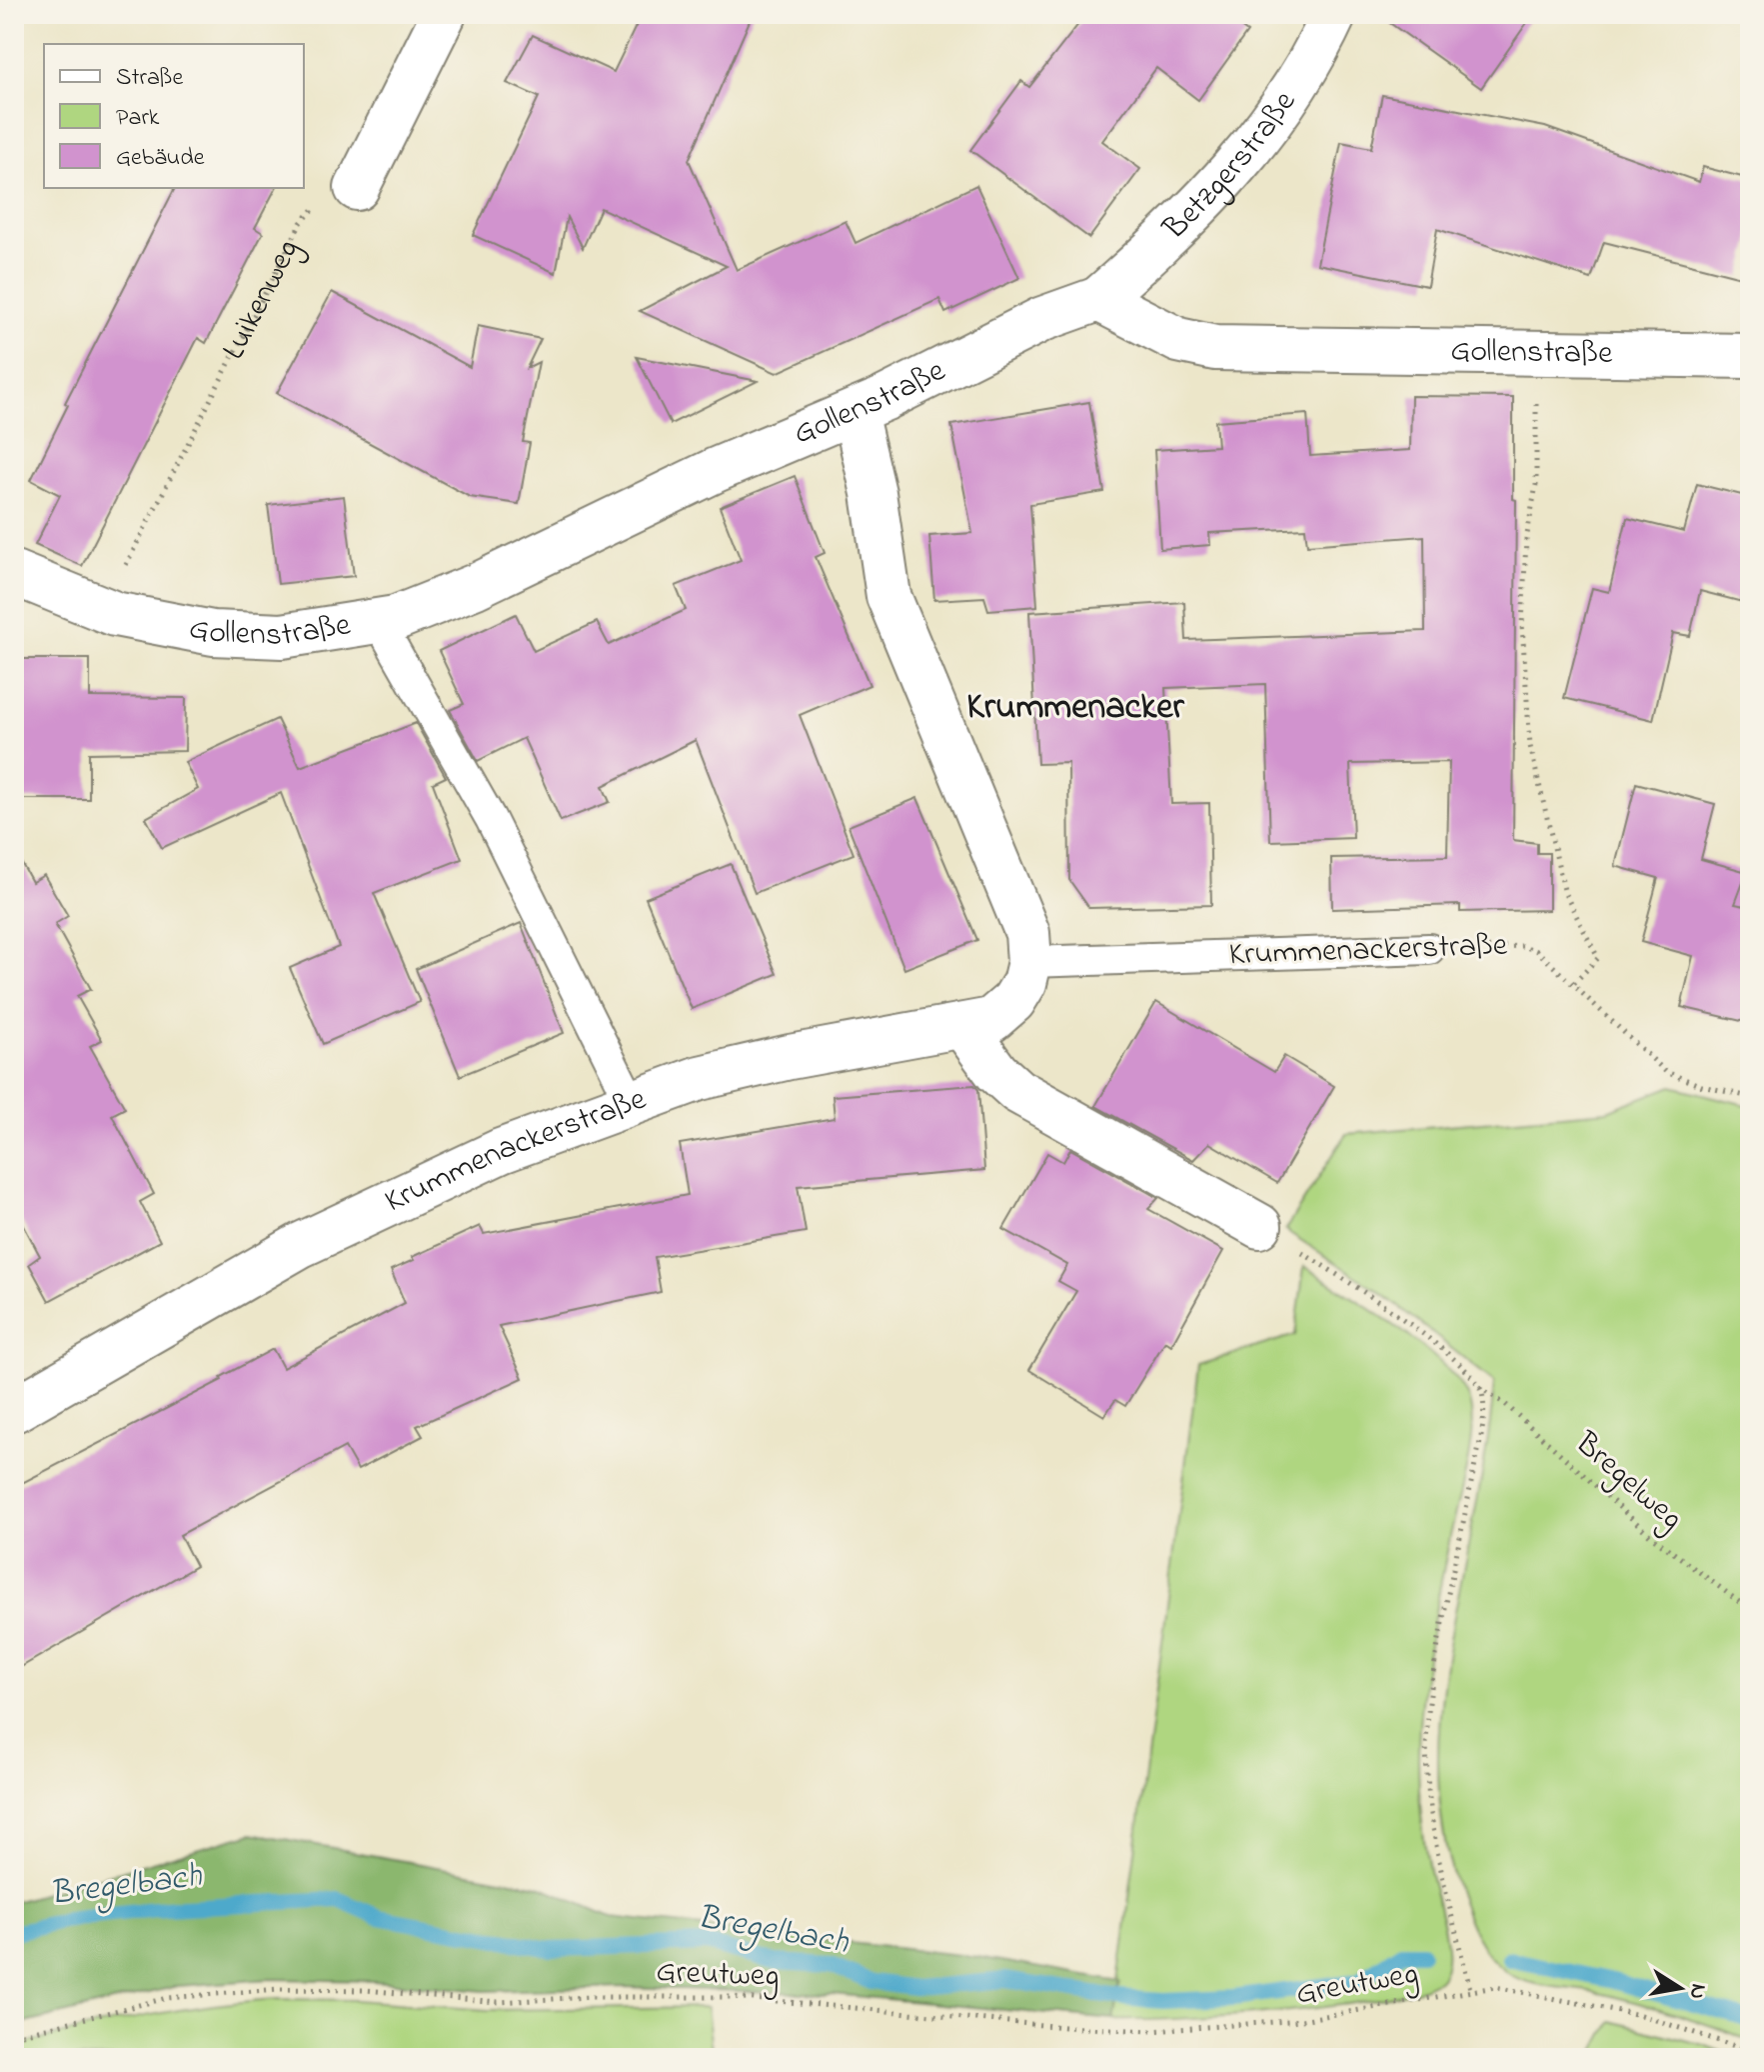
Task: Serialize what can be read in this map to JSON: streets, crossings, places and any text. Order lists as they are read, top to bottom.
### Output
{
  "streets": {
    "street": ["Betzgerstraße", "Gollenstraße", "Krummenackerstraße"],
    "path": ["Luikenweg", "Bregelweg", "Greutweg"]
  },
  "crossings": [
    ["Betzgerstraße", "Gollenstraße"],
    ["Luikenweg", "Gollenstraße"]
  ],
  "districts": ["Krummenacker"],
  "water": ["Bregelbach"],
  "legend": ["Straße", "Park", "Gebäude"],
  "north": "right"
}
